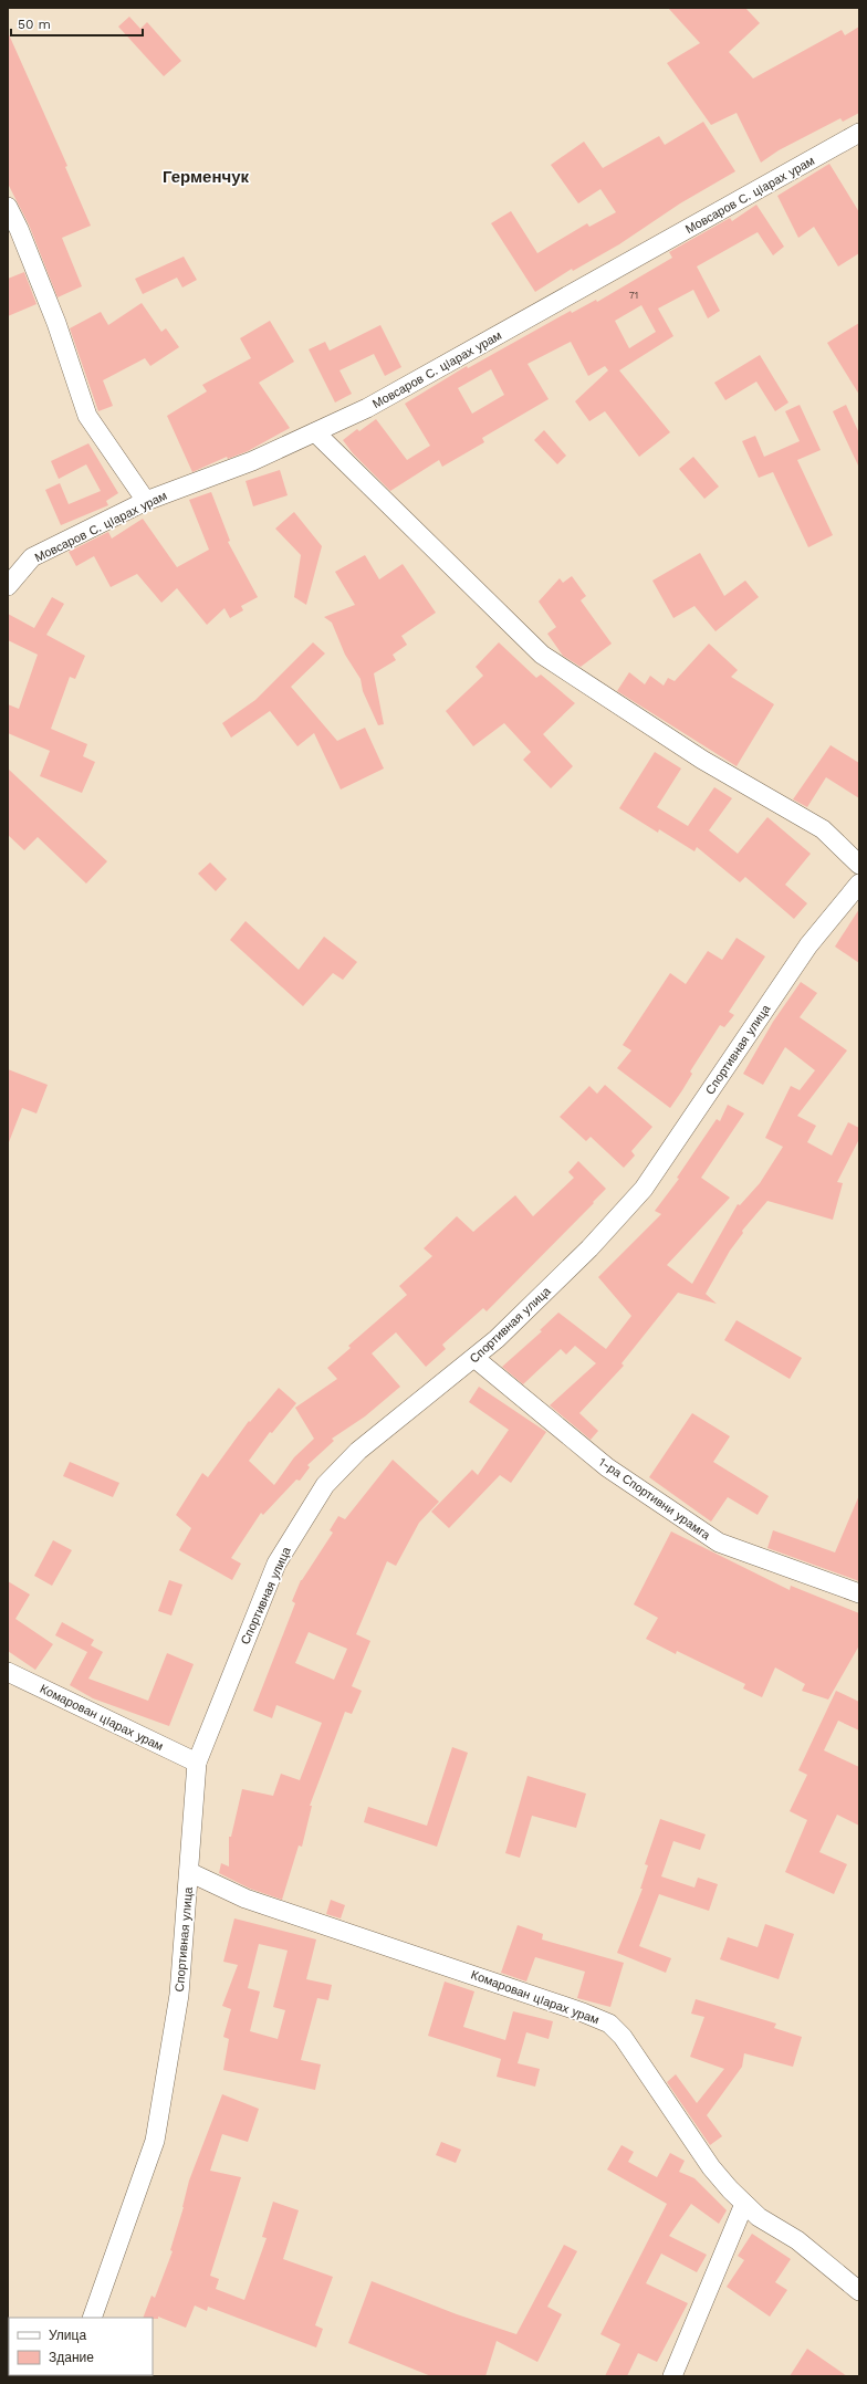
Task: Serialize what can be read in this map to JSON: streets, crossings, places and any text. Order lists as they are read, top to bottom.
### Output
{
  "streets": {
    "street": [
      "Мовсаров С. цIарах урам",
      "Спортивная улица",
      "1-ра Спортивни урамга",
      "Комарован цIарах урам"
    ]
  },
  "crossings": [
    ["Спортивная улица", "1-ра Спортивни урамга"],
    ["Спортивная улица", "Комарован цIарах урам"]
  ],
  "districts": ["Герменчук"],
  "house_numbers": ["71"],
  "legend": ["Улица", "Здание"],
  "scale_bar": "50 m"
}
